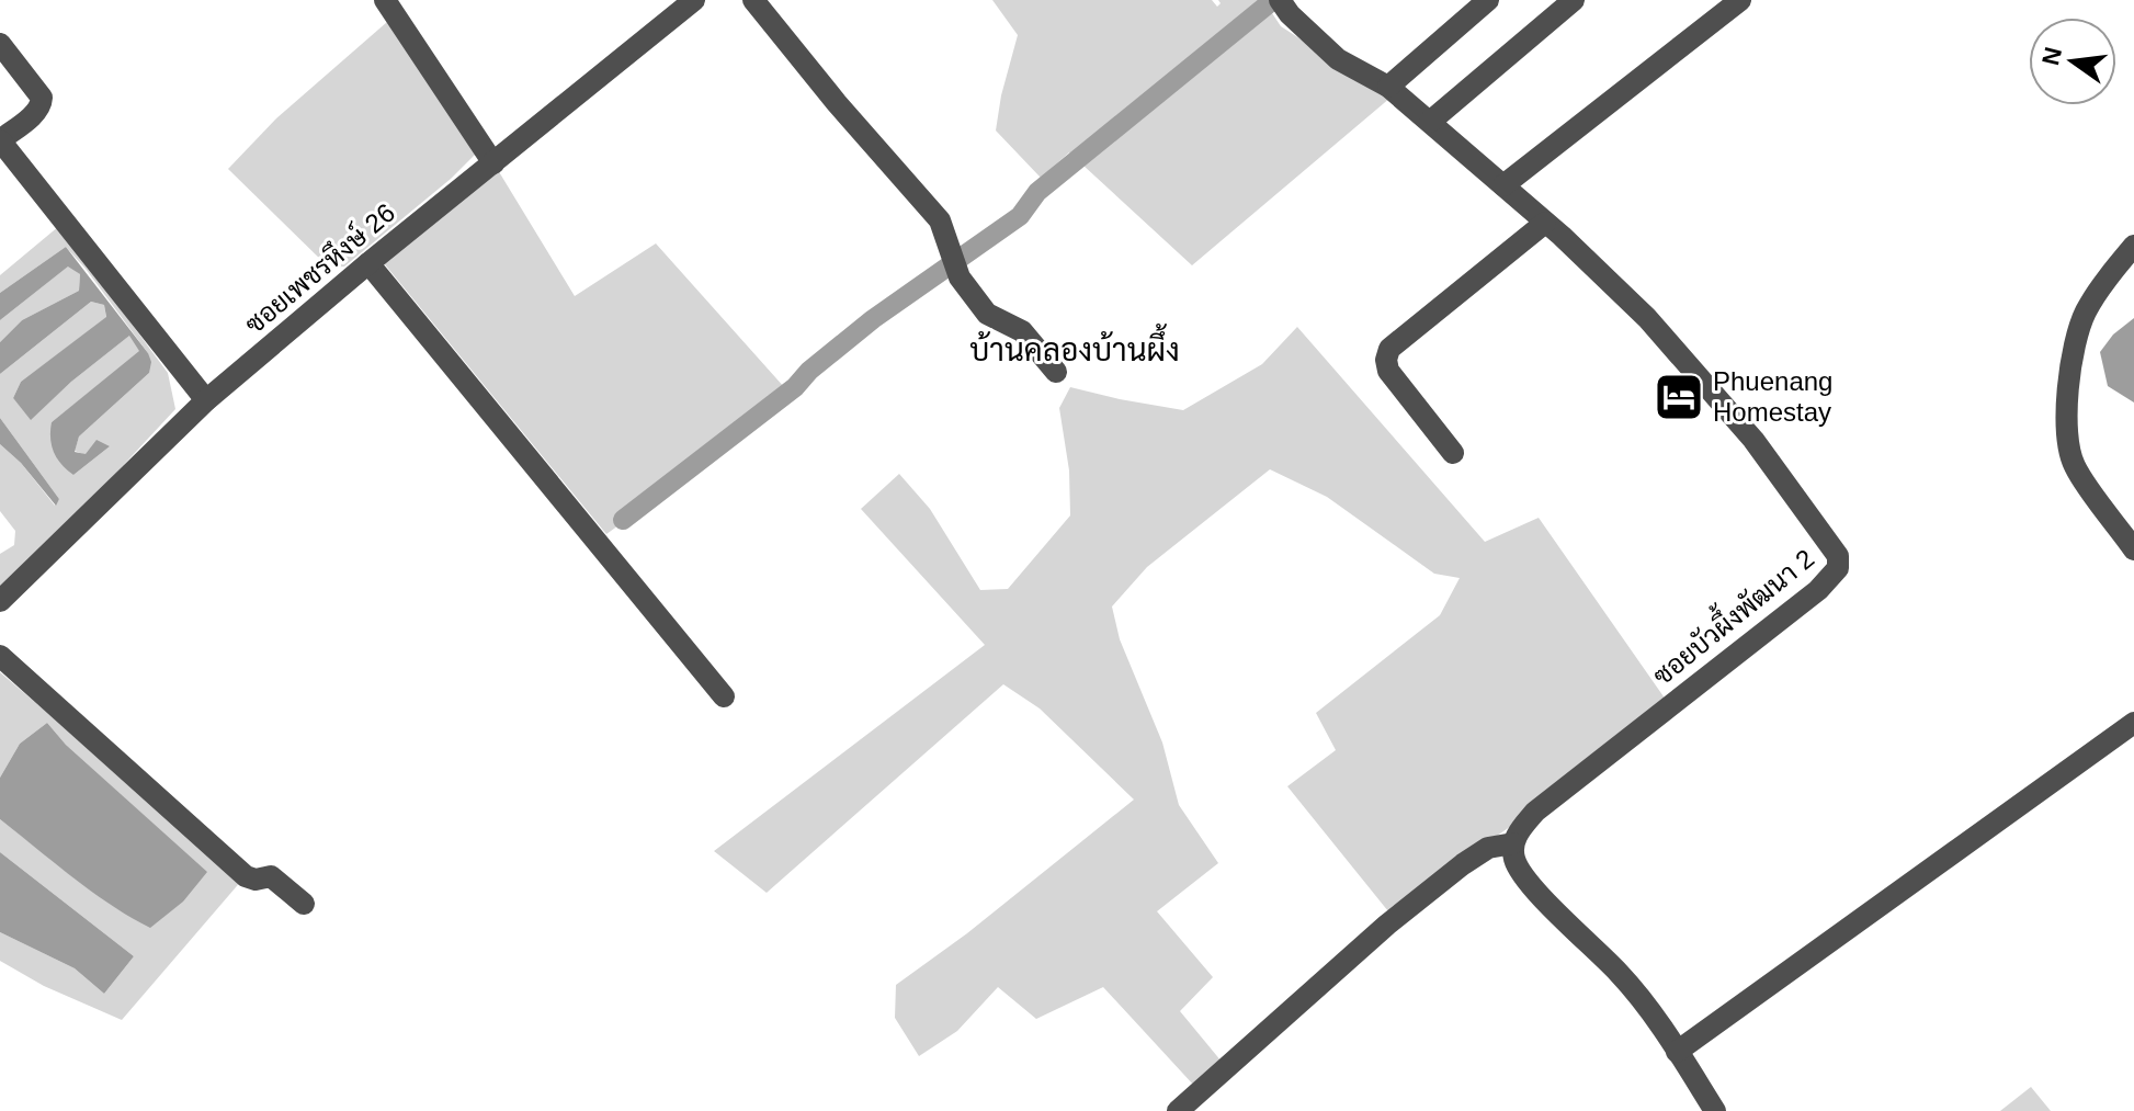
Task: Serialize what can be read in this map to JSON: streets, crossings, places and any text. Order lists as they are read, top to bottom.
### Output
{
  "streets": {
    "street": ["ซอยเพชรหึงษ์ 26", "ซอยบัวผึ้งพัฒนา 2"]
  },
  "districts": ["บ้านคลองบ้านผึ้ง"],
  "places": {
    "hotel": ["Phuenang Homestay"]
  },
  "north": "left"
}
